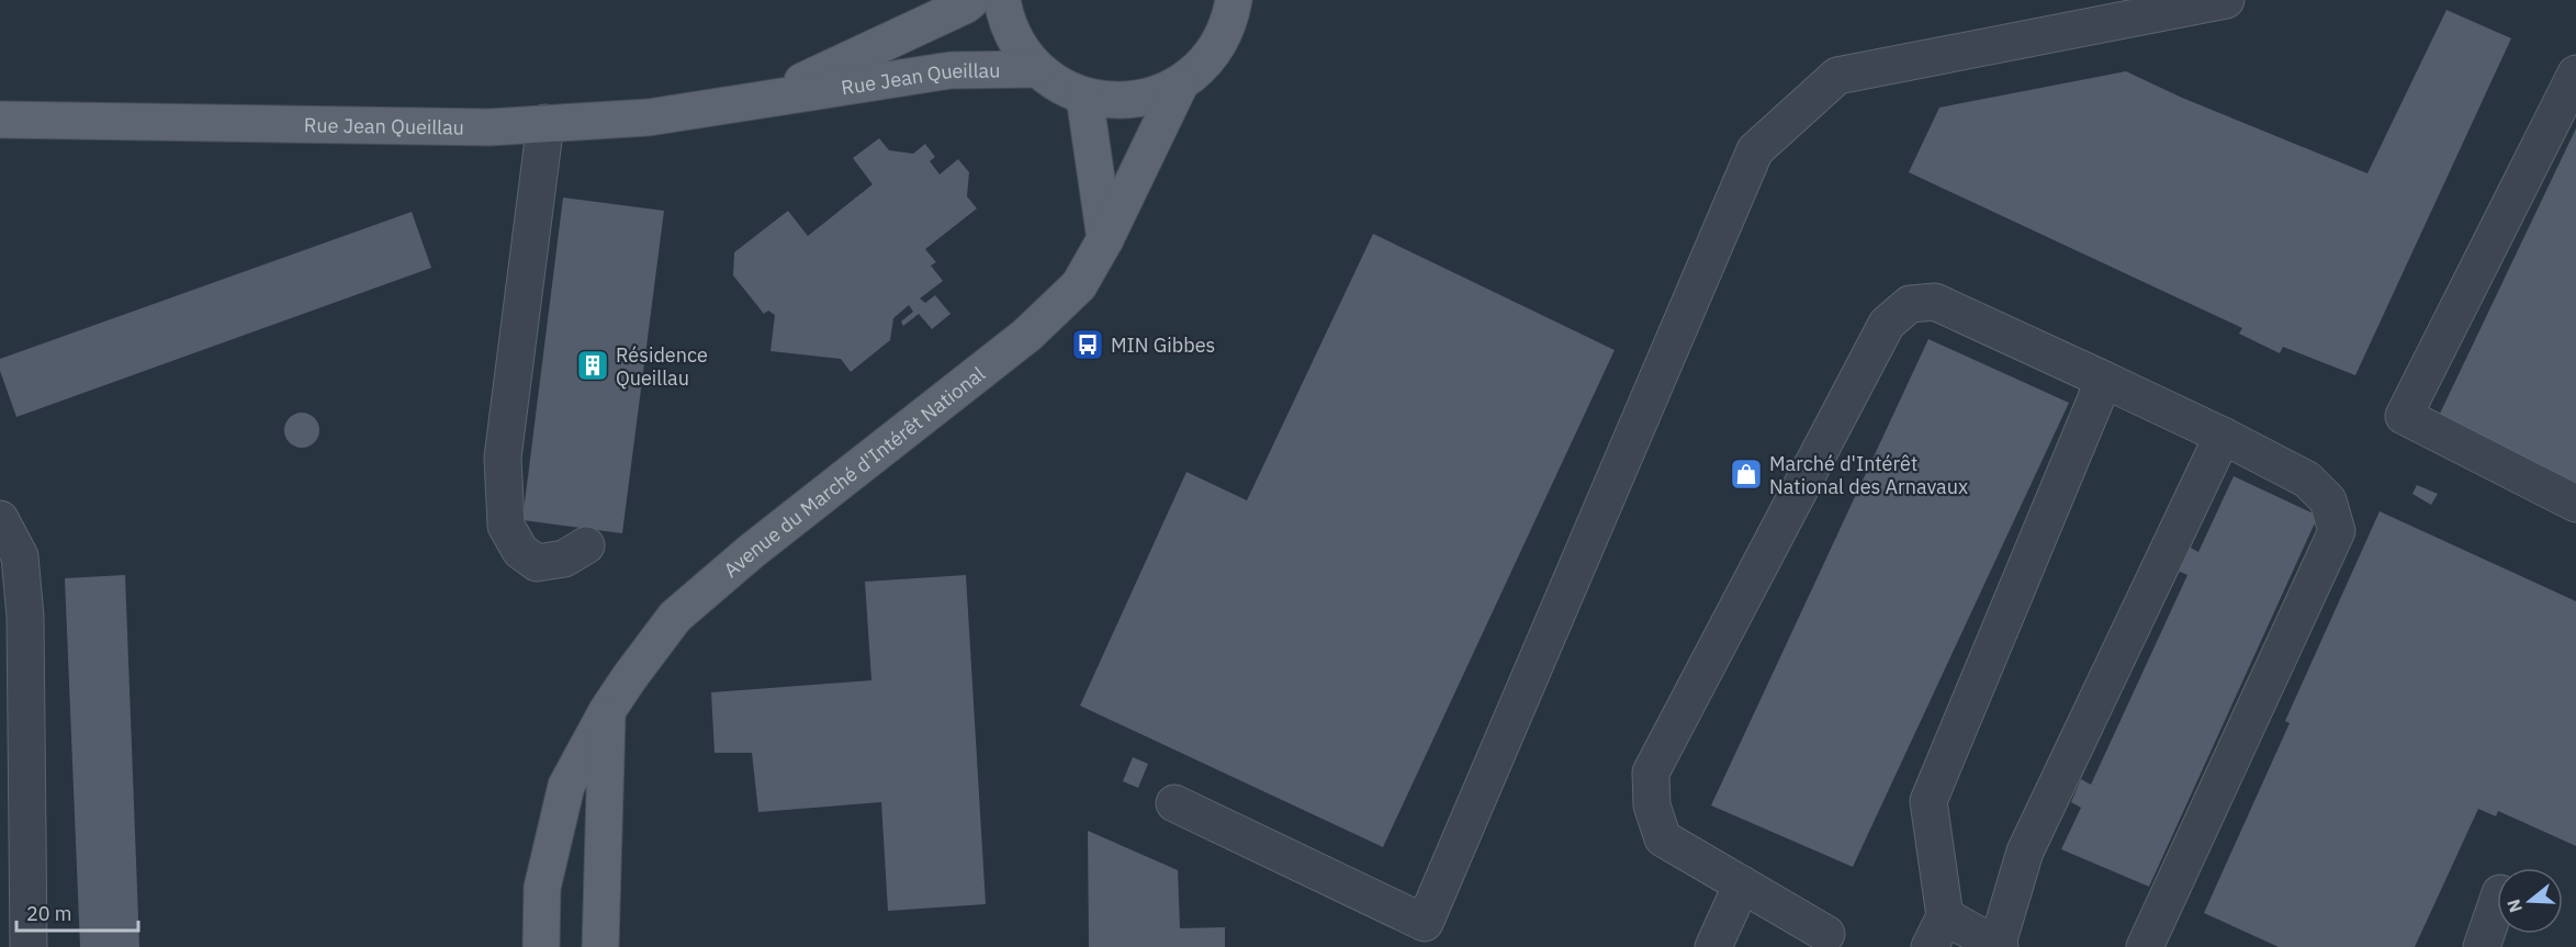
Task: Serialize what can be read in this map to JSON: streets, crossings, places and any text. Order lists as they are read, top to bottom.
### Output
{
  "streets": {
    "main road": ["Rue Jean Queillau", "Avenue du Marché d'Intérêt National"]
  },
  "places": {
    "bus stop": ["MIN Gibbes"],
    "building": ["Résidence Queillau"],
    "shop": ["Marché d'Intérêt National des Arnavaux"]
  },
  "scale_bar": "20 m",
  "north": "left"
}
